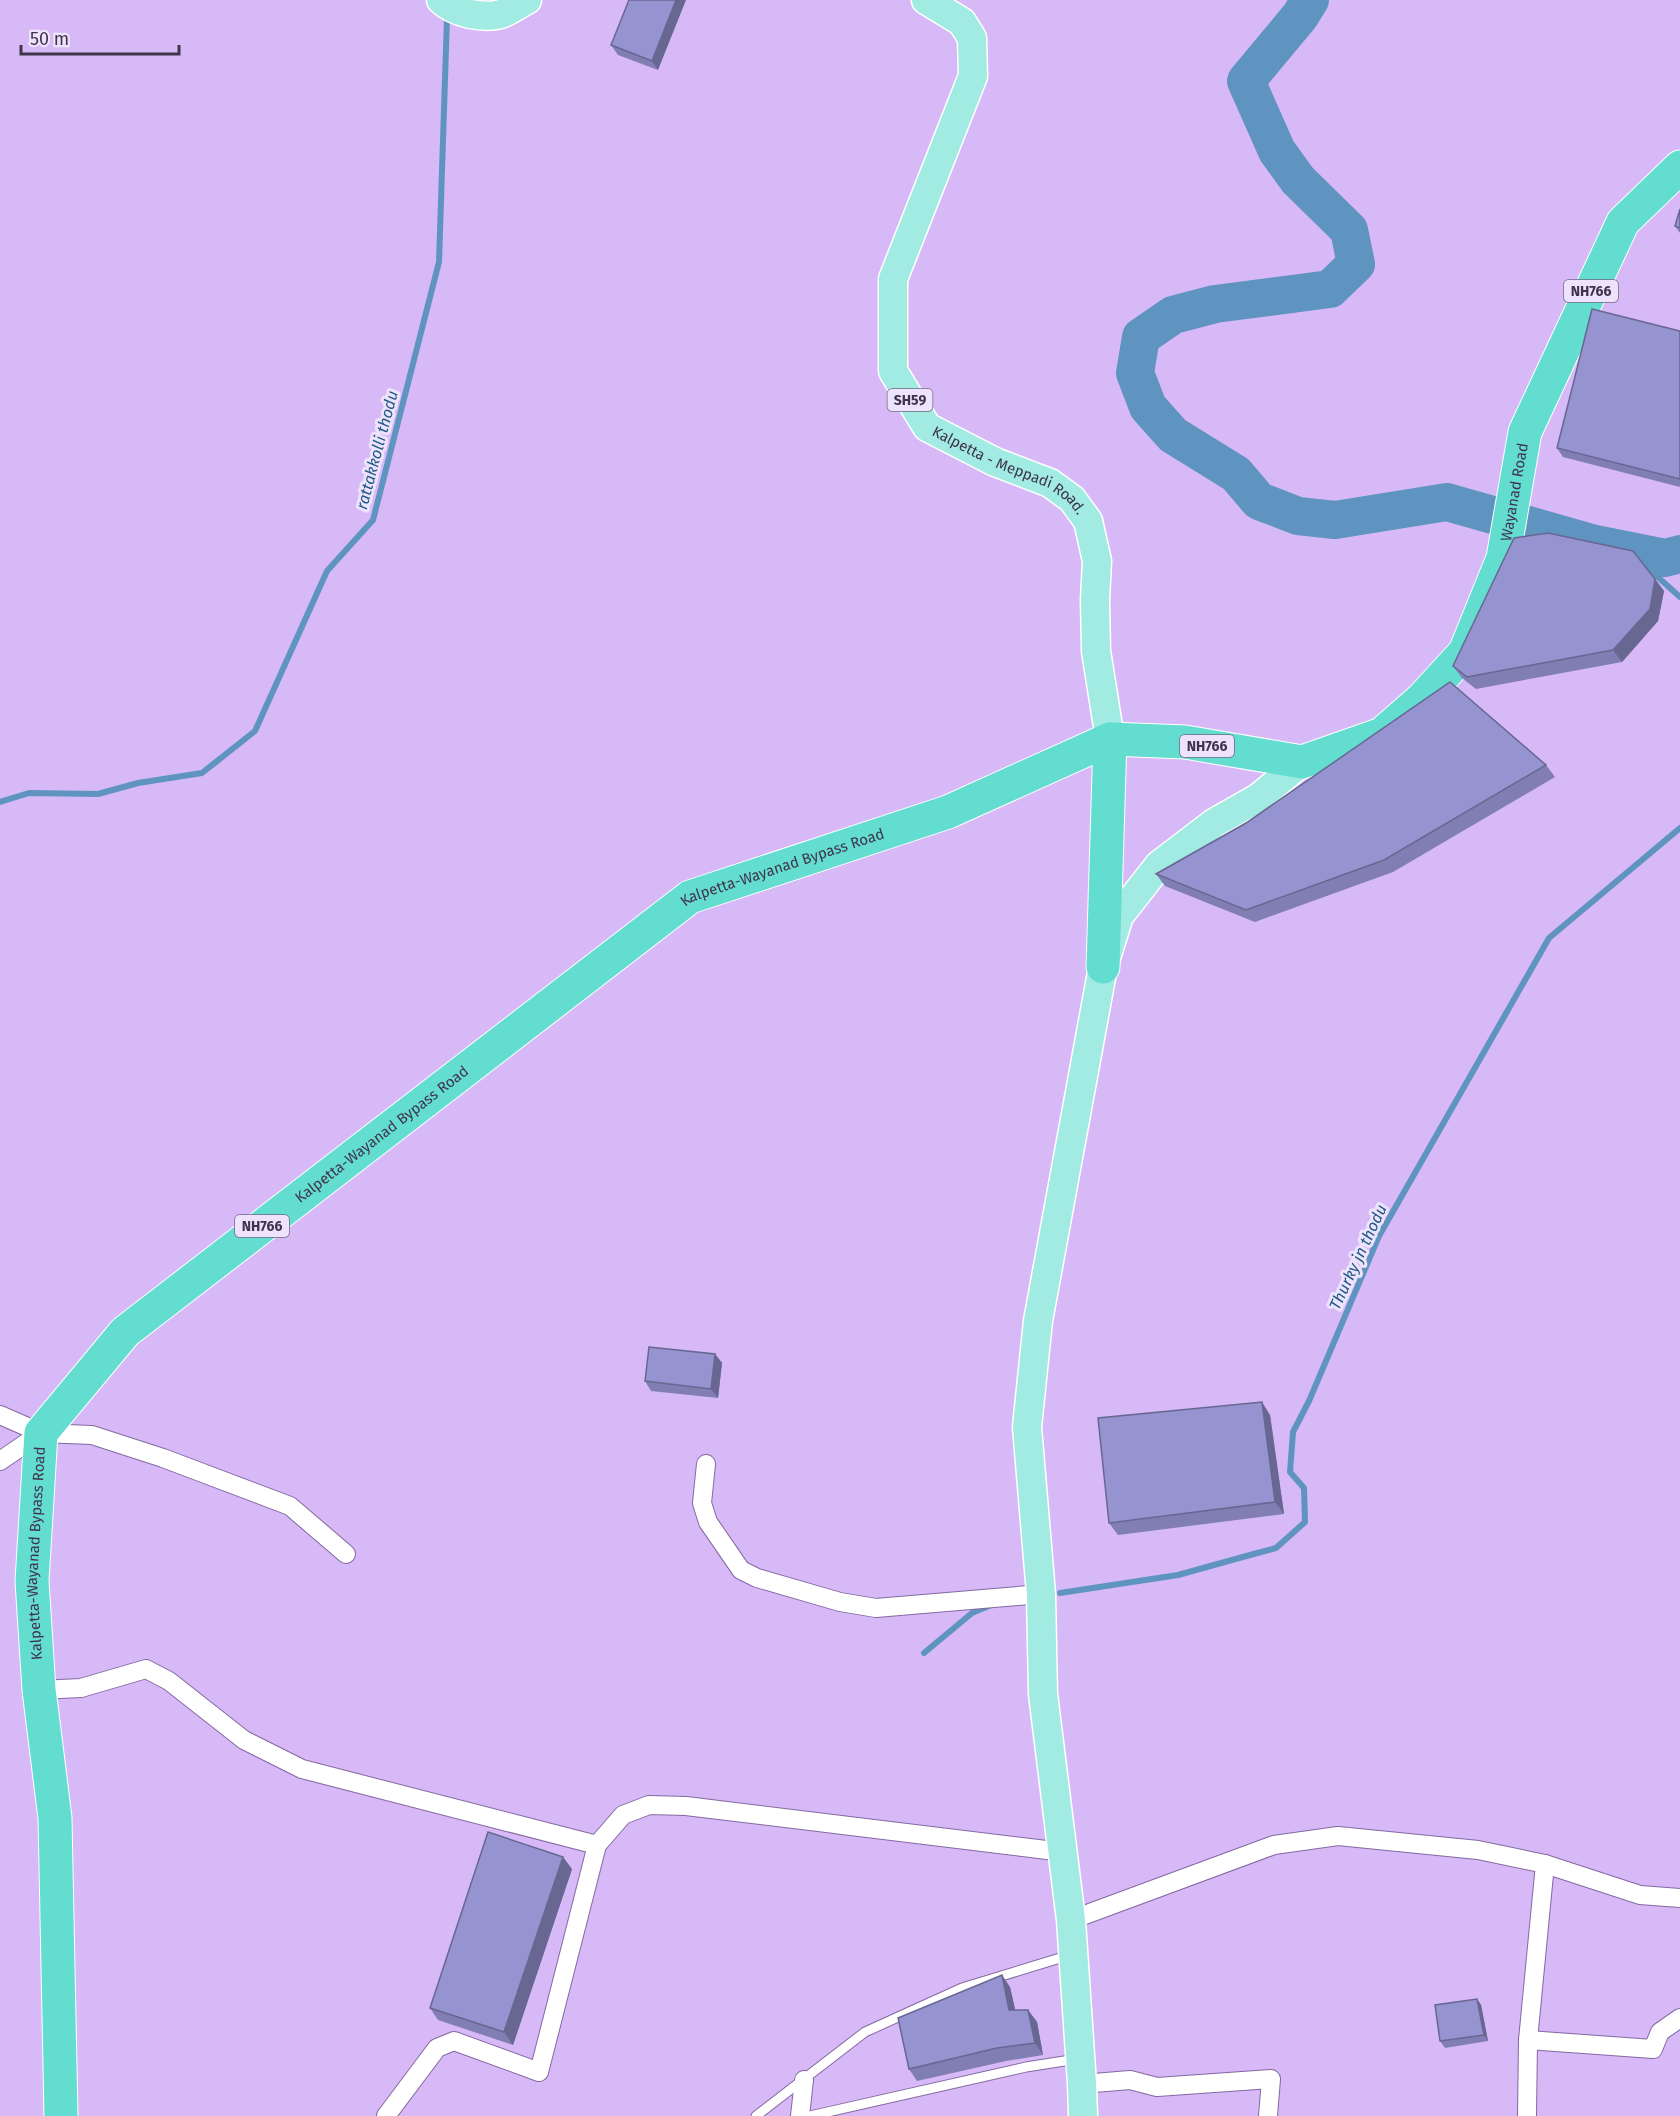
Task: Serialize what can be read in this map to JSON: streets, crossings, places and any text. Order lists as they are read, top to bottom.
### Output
{
  "streets": {
    "highway": ["NH766", "Wayanad Road", "Kalpetta-Wayanad Bypass Road"],
    "main road": ["SH59", "Kalpetta - Meppadi Road."]
  },
  "crossings": [
    ["Kalpetta - Meppadi Road.", "Kalpetta-Wayanad Bypass Road"],
    ["Wayanad Road", "Kalpetta-Wayanad Bypass Road"]
  ],
  "water": ["rattakkolli thodu", "Thurky jn thodu"],
  "scale_bar": "50 m"
}
